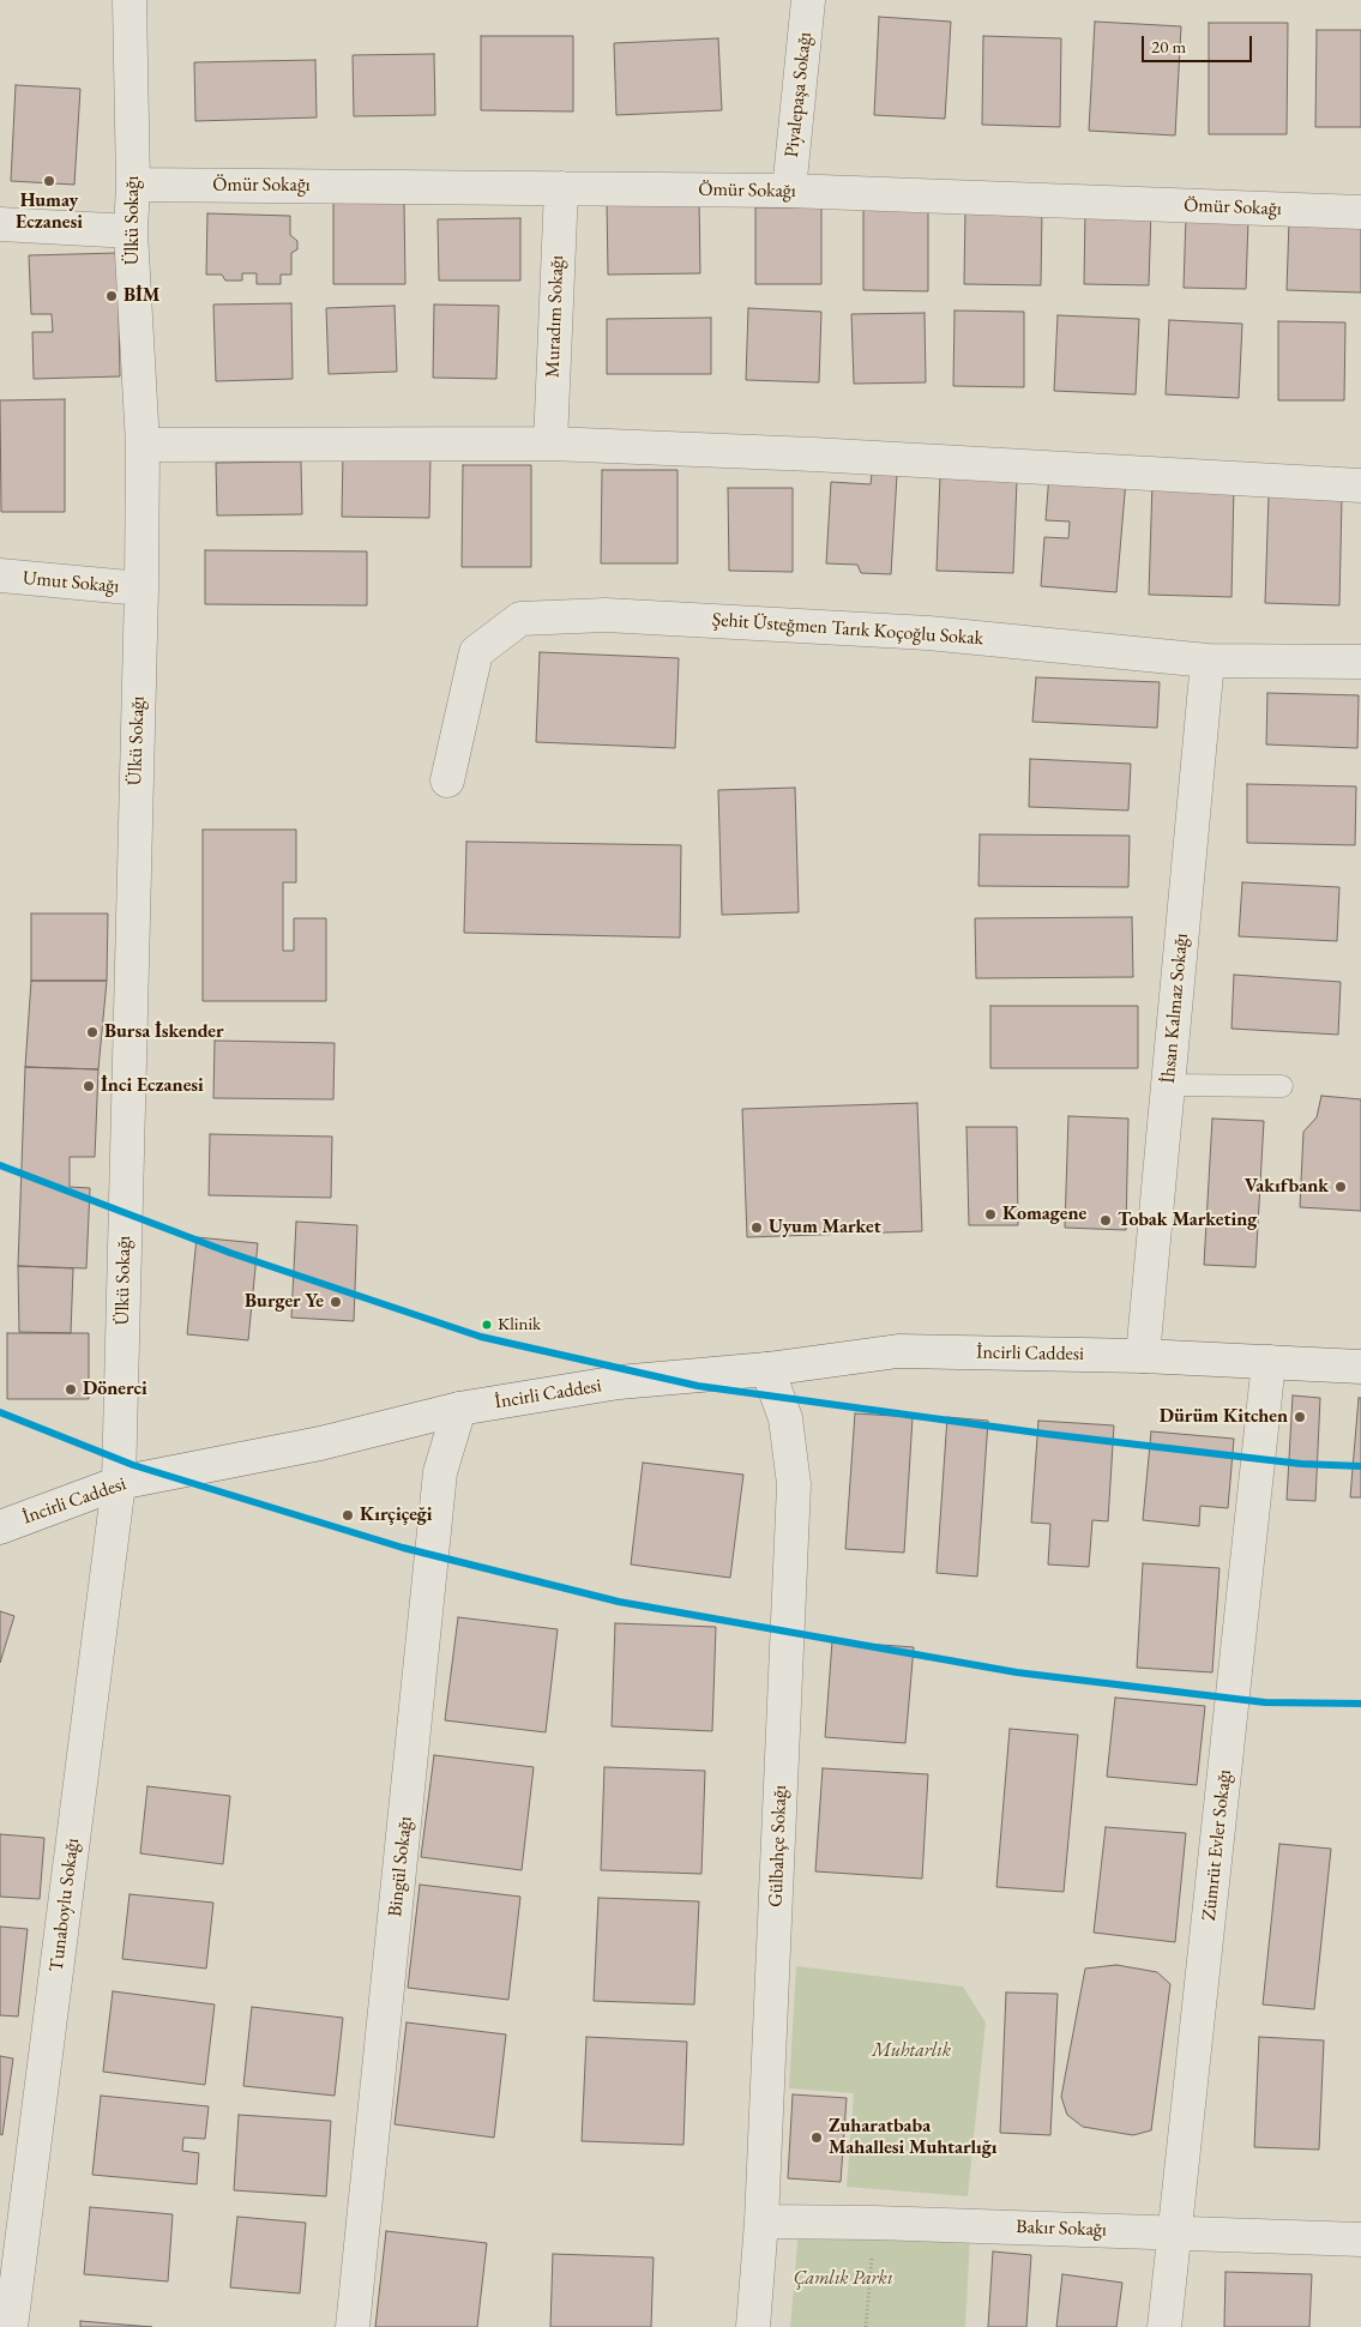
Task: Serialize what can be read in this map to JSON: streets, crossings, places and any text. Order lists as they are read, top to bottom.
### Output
{
  "streets": {
    "street": [
      "Piyalepaşa Sokağı",
      "Ömür Sokağı",
      "Ülkü Sokağı",
      "Muradım Sokağı",
      "Umut Sokağı",
      "Şehit Üsteğmen Tarık Koçoğlu Sokak",
      "İhsan Kalmaz Sokağı",
      "İncirli Caddesi",
      "Zümrüt Evler Sokağı",
      "Gülbahçe Sokağı",
      "Bingül Sokağı",
      "Tunaboylu Sokağı",
      "Bakır Sokağı"
    ]
  },
  "crossings": [
    ["Piyalepaşa Sokağı", "Ömür Sokağı"],
    ["Ömür Sokağı", "Ülkü Sokağı"],
    ["Ömür Sokağı", "Muradım Sokağı"],
    ["Ülkü Sokağı", "Umut Sokağı"],
    ["Ülkü Sokağı", "İncirli Caddesi"],
    ["Ülkü Sokağı", "Tunaboylu Sokağı"],
    ["Şehit Üsteğmen Tarık Koçoğlu Sokak", "İhsan Kalmaz Sokağı"],
    ["İhsan Kalmaz Sokağı", "İncirli Caddesi"],
    ["İncirli Caddesi", "Zümrüt Evler Sokağı"],
    ["İncirli Caddesi", "Gülbahçe Sokağı"],
    ["İncirli Caddesi", "Bingül Sokağı"],
    ["İncirli Caddesi", "Tunaboylu Sokağı"],
    ["Zümrüt Evler Sokağı", "Bakır Sokağı"],
    ["Gülbahçe Sokağı", "Bakır Sokağı"]
  ],
  "parks": ["Muhtarlık", "Çamlık Parkı"],
  "places": [
    "Humay Eczanesi",
    "BİM",
    "Bursa İskender",
    "İnci Eczanesi",
    "Vakıfbank",
    "Komagene",
    "Tobak Marketing",
    "Uyum Market",
    "Burger Ye",
    "Klinik",
    "Dönerci",
    "Dürüm Kitchen",
    "Kırçiçeği",
    "Zuharatbaba Mahallesi Muhtarlığı"
  ],
  "scale_bar": "20 m"
}
